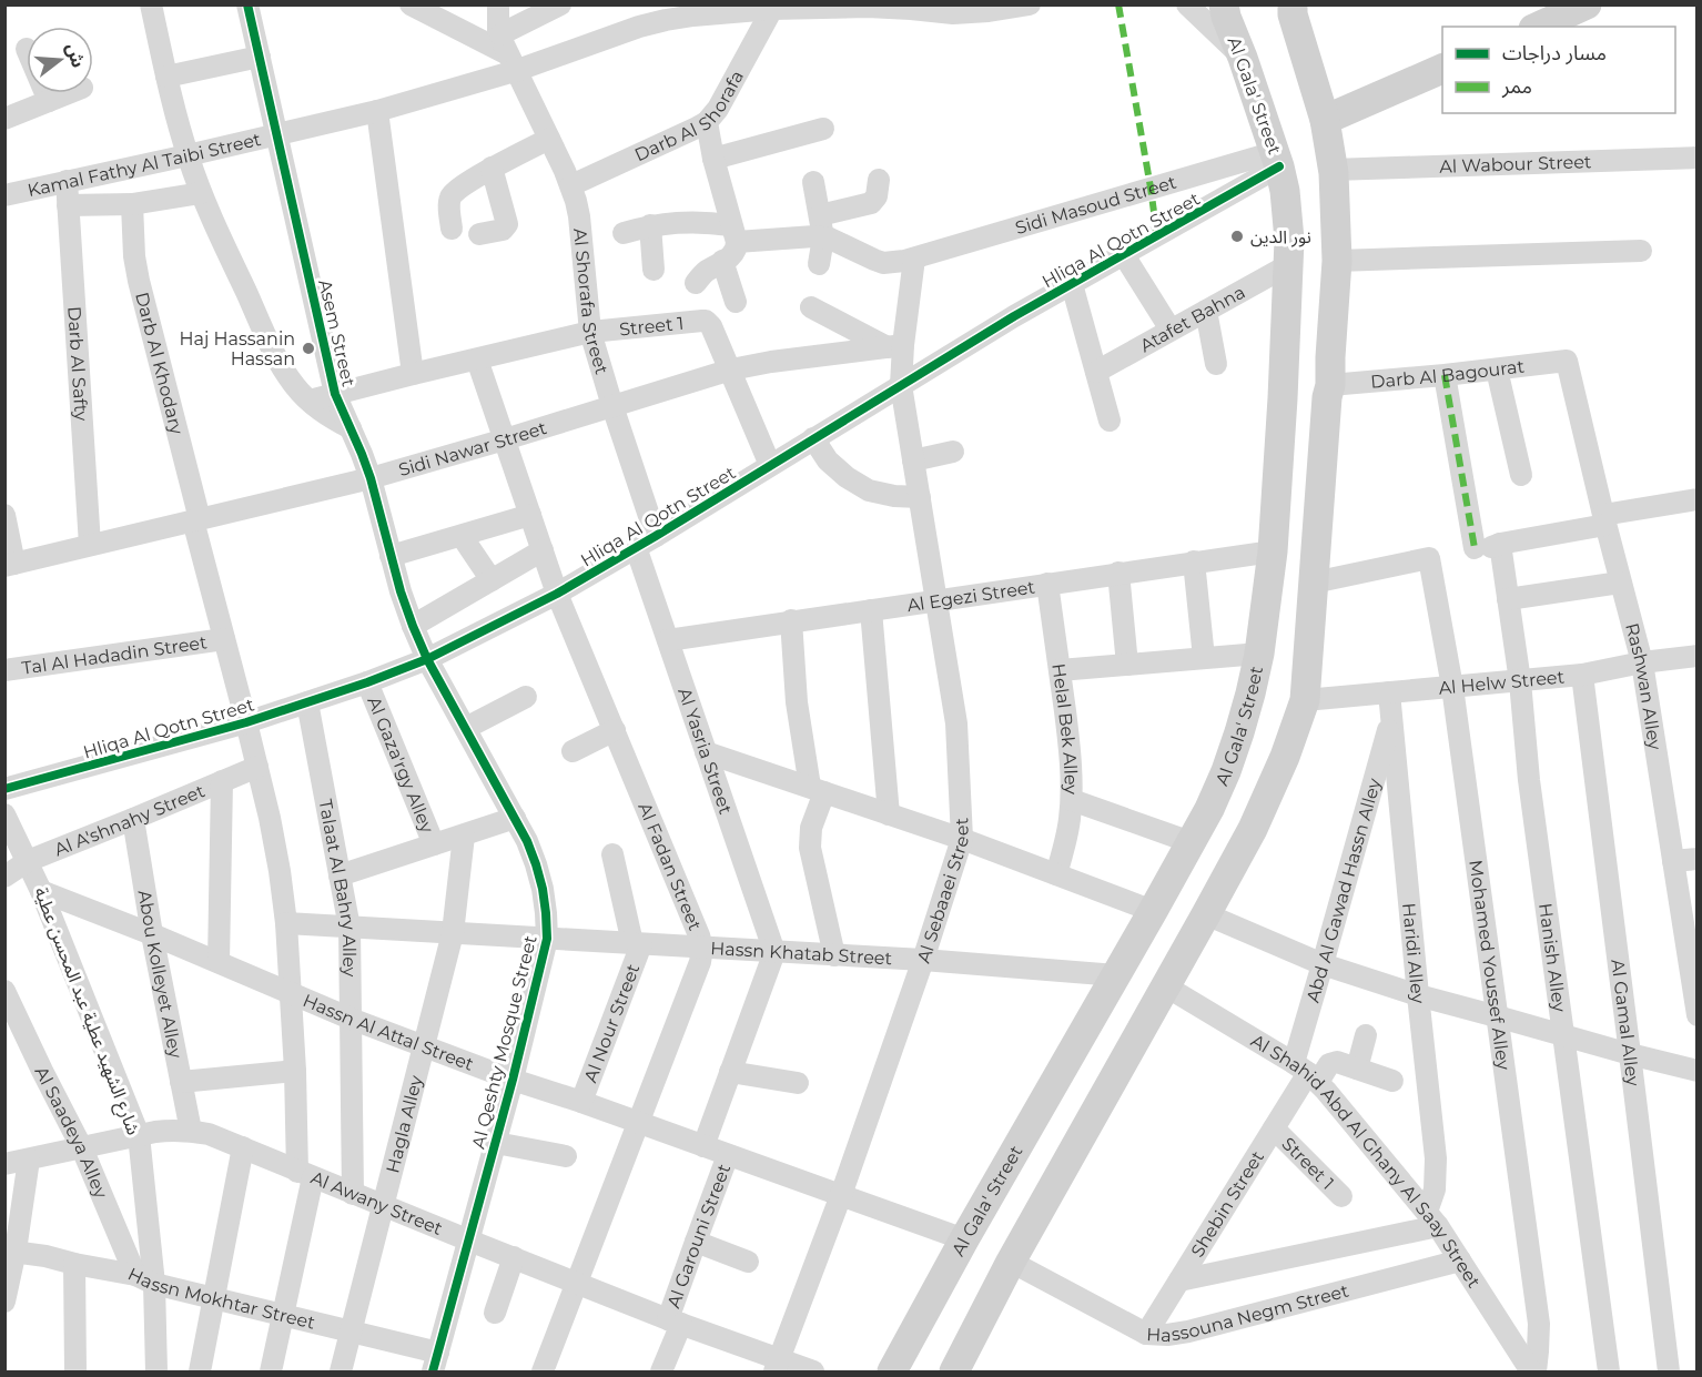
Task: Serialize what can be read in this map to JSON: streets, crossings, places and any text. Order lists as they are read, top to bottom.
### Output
{
  "streets": {
    "main road": ["Al Gala' Street"],
    "street": [
      "Darb Al Shorafa",
      "Kamal Fathy Al Taibi Street",
      "Al Wabour Street",
      "Sidi Masoud Street",
      "Hliqa Al Qotn Street",
      "Al Shorafa Street",
      "Atafet Bahna",
      "Street 1",
      "Asem Street",
      "Darb Al Safty",
      "Darb Al Khodary",
      "Darb Al Bagourat",
      "Sidi Nawar Street",
      "Al Egezi Street",
      "Tal Al Hadadin Street",
      "Al Helw Street",
      "Rashwan Alley",
      "Helal Bek Alley",
      "Al Yasria Street",
      "Al Gaza'rgy Alley",
      "Al A'shnahy Street",
      "Al Fadan Street",
      "Talaat Al Bahry Alley",
      "Al Sebaaei Street",
      "Abd Al Gawad Hassn Alley",
      "Hassn Khatab Street",
      "Haridi Alley",
      "Hanish Alley",
      "Mohamed Youssef Alley",
      "Abou Kolleyet Alley",
      "شارع الشهيد عطية عبد المحسن عطية",
      "Al Nour Street",
      "Al Gamal Alley",
      "Hassn Al Attal Street",
      "Al Qeshty Mosque Street",
      "Hagla Alley",
      "Al Saadeya Alley",
      "Al Shahid Abd Al Ghany Al Saay Street",
      "Al Awany Street",
      "Shebin Street",
      "Al Garouni Street",
      "Hassn Mokhtar Street",
      "Hassouna Negm Street"
    ]
  },
  "crossings": [
    ["Al Gala' Street", "Sidi Masoud Street"],
    ["Al Gala' Street", "Hliqa Al Qotn Street"],
    ["Al Gala' Street", "Atafet Bahna"],
    ["Al Gala' Street", "Al Egezi Street"],
    ["Al Gala' Street", "Hassn Khatab Street"],
    ["Al Gala' Street", "Hassn Al Attal Street"],
    ["Darb Al Shorafa", "Al Shorafa Street"],
    ["Kamal Fathy Al Taibi Street", "Al Shorafa Street"],
    ["Kamal Fathy Al Taibi Street", "Asem Street"],
    ["Kamal Fathy Al Taibi Street", "Darb Al Safty"],
    ["Sidi Masoud Street", "Hliqa Al Qotn Street"],
    ["Sidi Masoud Street", "Al Sebaaei Street"],
    ["Hliqa Al Qotn Street", "Al Shorafa Street"],
    ["Hliqa Al Qotn Street", "Asem Street"],
    ["Hliqa Al Qotn Street", "Darb Al Khodary"],
    ["Hliqa Al Qotn Street", "Al Yasria Street"],
    ["Hliqa Al Qotn Street", "Al Gaza'rgy Alley"],
    ["Hliqa Al Qotn Street", "Al Fadan Street"],
    ["Hliqa Al Qotn Street", "Talaat Al Bahry Alley"],
    ["Hliqa Al Qotn Street", "Al Sebaaei Street"],
    ["Hliqa Al Qotn Street", "Al Qeshty Mosque Street"],
    ["Al Shorafa Street", "Street 1"],
    ["Al Shorafa Street", "Sidi Nawar Street"],
    ["Street 1", "Asem Street"],
    ["Street 1", "Sidi Nawar Street"],
    ["Street 1", "Al Fadan Street"],
    ["Street 1", "Shebin Street"],
    ["Asem Street", "Sidi Nawar Street"],
    ["Asem Street", "Al Qeshty Mosque Street"],
    ["Darb Al Safty", "Sidi Nawar Street"],
    ["Darb Al Khodary", "Sidi Nawar Street"],
    ["Darb Al Khodary", "Tal Al Hadadin Street"],
    ["Darb Al Khodary", "Al A'shnahy Street"],
    ["Darb Al Khodary", "Hassn Khatab Street"],
    ["Darb Al Khodary", "Hassn Al Attal Street"],
    ["Darb Al Khodary", "Al Awany Street"],
    ["Darb Al Khodary", "Hassn Mokhtar Street"],
    ["Darb Al Bagourat", "Rashwan Alley"],
    ["Darb Al Bagourat", "Hanish Alley"],
    ["Sidi Nawar Street", "Al Fadan Street"],
    ["Sidi Nawar Street", "Al Sebaaei Street"],
    ["Al Egezi Street", "Helal Bek Alley"],
    ["Al Egezi Street", "Al Yasria Street"],
    ["Al Egezi Street", "Al Sebaaei Street"],
    ["Al Helw Street", "Rashwan Alley"],
    ["Al Helw Street", "Haridi Alley"],
    ["Al Helw Street", "Hanish Alley"],
    ["Al Helw Street", "Mohamed Youssef Alley"],
    ["Al Helw Street", "Al Gamal Alley"],
    ["Al Yasria Street", "Hassn Khatab Street"],
    ["Al A'shnahy Street", "Abou Kolleyet Alley"],
    ["Al A'shnahy Street", "شارع الشهيد عطية عبد المحسن عطية"],
    ["Al Fadan Street", "Hassn Khatab Street"],
    ["Al Fadan Street", "Hassn Al Attal Street"],
    ["Al Fadan Street", "Al Awany Street"],
    ["Talaat Al Bahry Alley", "Hassn Khatab Street"],
    ["Talaat Al Bahry Alley", "Hassn Al Attal Street"],
    ["Talaat Al Bahry Alley", "Al Awany Street"],
    ["Al Sebaaei Street", "Hassn Khatab Street"],
    ["Al Sebaaei Street", "Hassn Al Attal Street"],
    ["Al Sebaaei Street", "Al Awany Street"],
    ["Abd Al Gawad Hassn Alley", "Haridi Alley"],
    ["Abd Al Gawad Hassn Alley", "Al Shahid Abd Al Ghany Al Saay Street"],
    ["Abd Al Gawad Hassn Alley", "Shebin Street"],
    ["Hassn Khatab Street", "Al Nour Street"],
    ["Hassn Khatab Street", "Al Qeshty Mosque Street"],
    ["Hassn Khatab Street", "Hagla Alley"],
    ["Haridi Alley", "Al Shahid Abd Al Ghany Al Saay Street"],
    ["Mohamed Youssef Alley", "Al Shahid Abd Al Ghany Al Saay Street"],
    ["Abou Kolleyet Alley", "Hassn Al Attal Street"],
    ["Abou Kolleyet Alley", "Al Awany Street"],
    ["شارع الشهيد عطية عبد المحسن عطية", "Hassn Al Attal Street"],
    ["شارع الشهيد عطية عبد المحسن عطية", "Al Saadeya Alley"],
    ["شارع الشهيد عطية عبد المحسن عطية", "Al Awany Street"],
    ["شارع الشهيد عطية عبد المحسن عطية", "Hassn Mokhtar Street"],
    ["Al Nour Street", "Hassn Al Attal Street"],
    ["Hassn Al Attal Street", "Al Qeshty Mosque Street"],
    ["Hassn Al Attal Street", "Hagla Alley"],
    ["Hassn Al Attal Street", "Al Garouni Street"],
    ["Al Qeshty Mosque Street", "Al Awany Street"],
    ["Al Qeshty Mosque Street", "Hassn Mokhtar Street"],
    ["Hagla Alley", "Al Awany Street"],
    ["Hagla Alley", "Hassn Mokhtar Street"],
    ["Al Saadeya Alley", "Al Awany Street"],
    ["Al Saadeya Alley", "Hassn Mokhtar Street"],
    ["Al Shahid Abd Al Ghany Al Saay Street", "Shebin Street"],
    ["Al Shahid Abd Al Ghany Al Saay Street", "Hassouna Negm Street"],
    ["Al Awany Street", "Al Garouni Street"],
    ["Shebin Street", "Hassouna Negm Street"]
  ],
  "places": ["نور الدين", "Haj Hassanin Hassan"],
  "legend": ["مسار دراجات", "ممر"],
  "north": "right"
}
